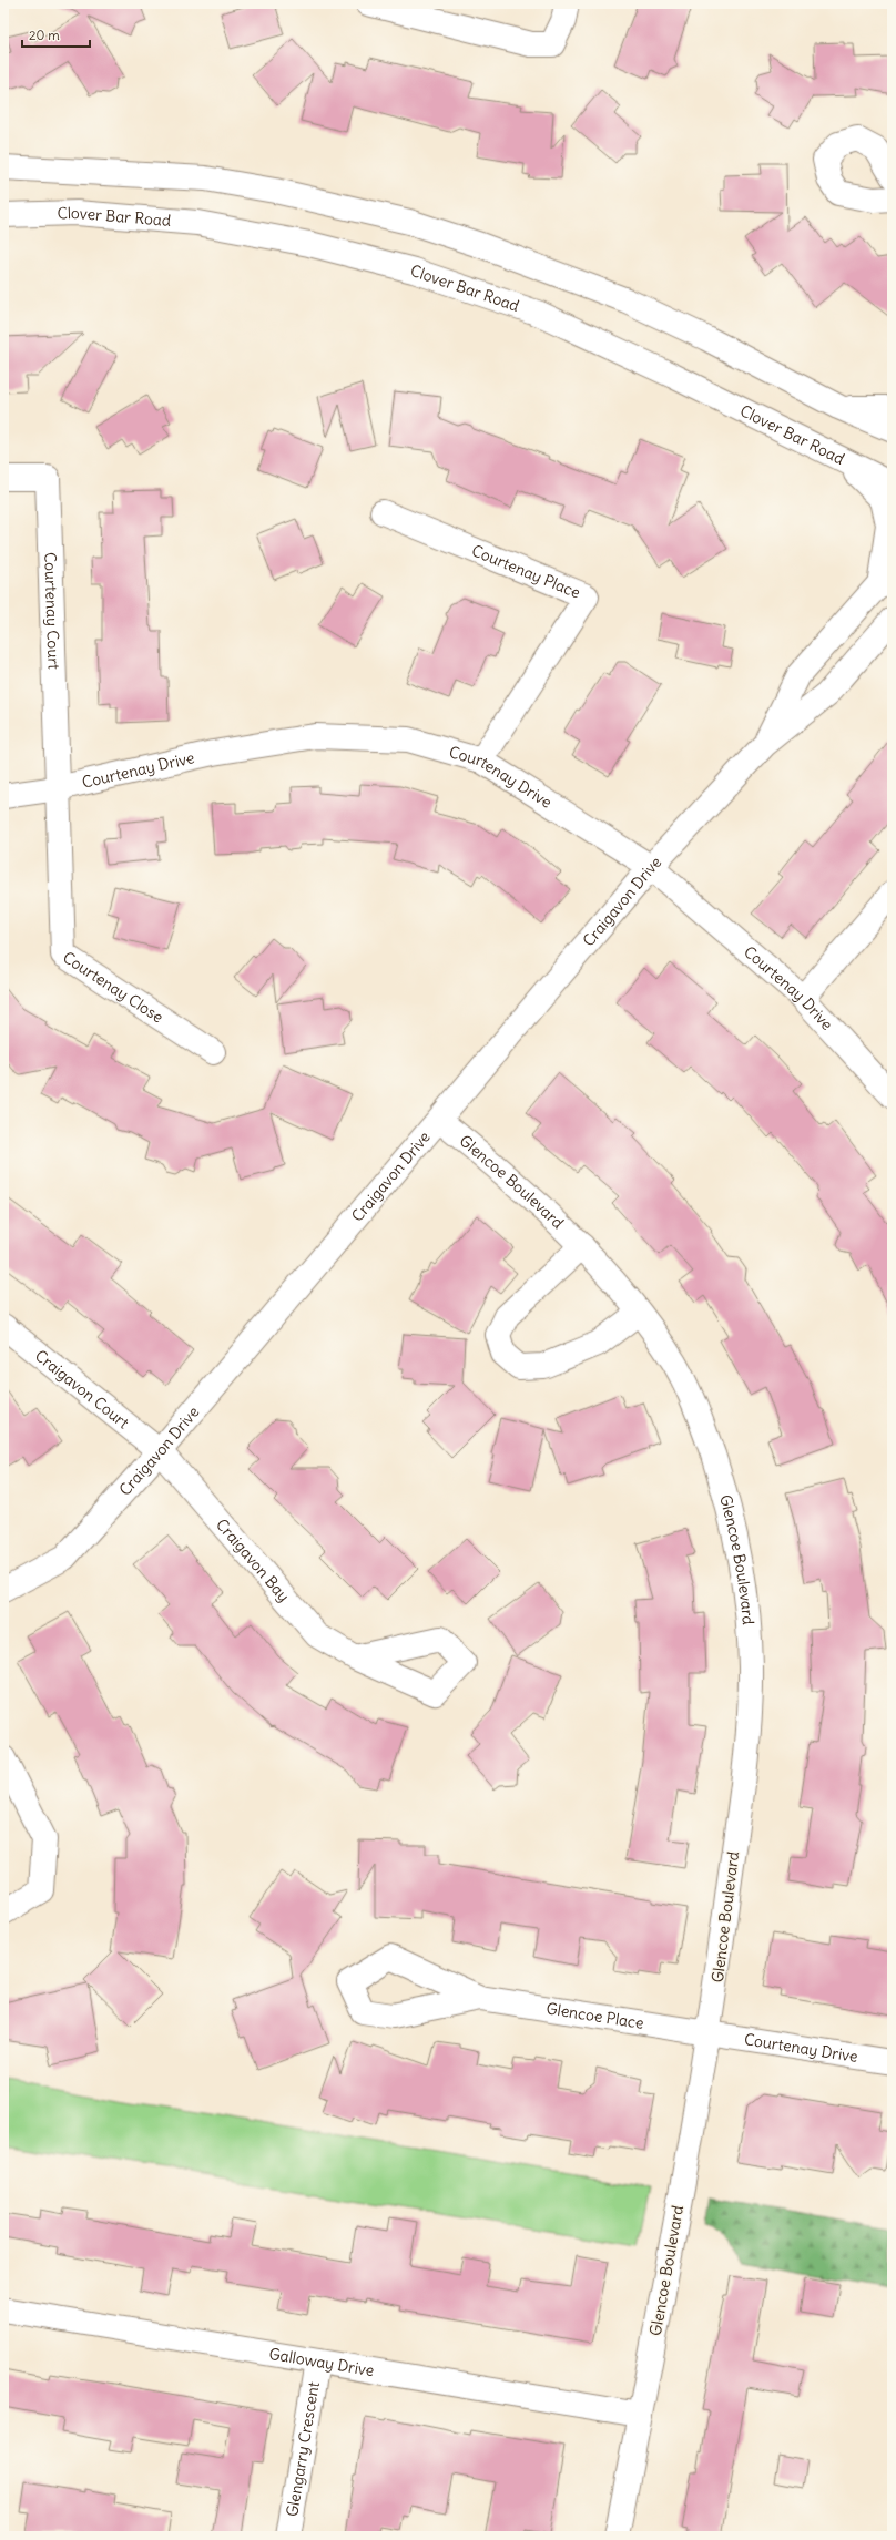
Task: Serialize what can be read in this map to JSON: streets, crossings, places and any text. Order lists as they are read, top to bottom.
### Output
{
  "streets": {
    "street": [
      "Clover Bar Road",
      "Courtenay Place",
      "Courtenay Court",
      "Courtenay Drive",
      "Craigavon Drive",
      "Courtenay Close",
      "Glencoe Boulevard",
      "Craigavon Court",
      "Craigavon Bay",
      "Glencoe Place",
      "Galloway Drive",
      "Glengarry Crescent"
    ]
  },
  "crossings": [
    ["Courtenay Place", "Courtenay Drive"],
    ["Courtenay Court", "Courtenay Drive"],
    ["Courtenay Court", "Courtenay Close"],
    ["Courtenay Drive", "Craigavon Drive"],
    ["Courtenay Drive", "Courtenay Close"],
    ["Courtenay Drive", "Glencoe Boulevard"],
    ["Courtenay Drive", "Glencoe Place"],
    ["Craigavon Drive", "Glencoe Boulevard"],
    ["Craigavon Drive", "Craigavon Court"],
    ["Craigavon Drive", "Craigavon Bay"],
    ["Glencoe Boulevard", "Glencoe Place"],
    ["Glencoe Boulevard", "Galloway Drive"],
    ["Craigavon Court", "Craigavon Bay"],
    ["Galloway Drive", "Glengarry Crescent"]
  ],
  "scale_bar": "20 m"
}
